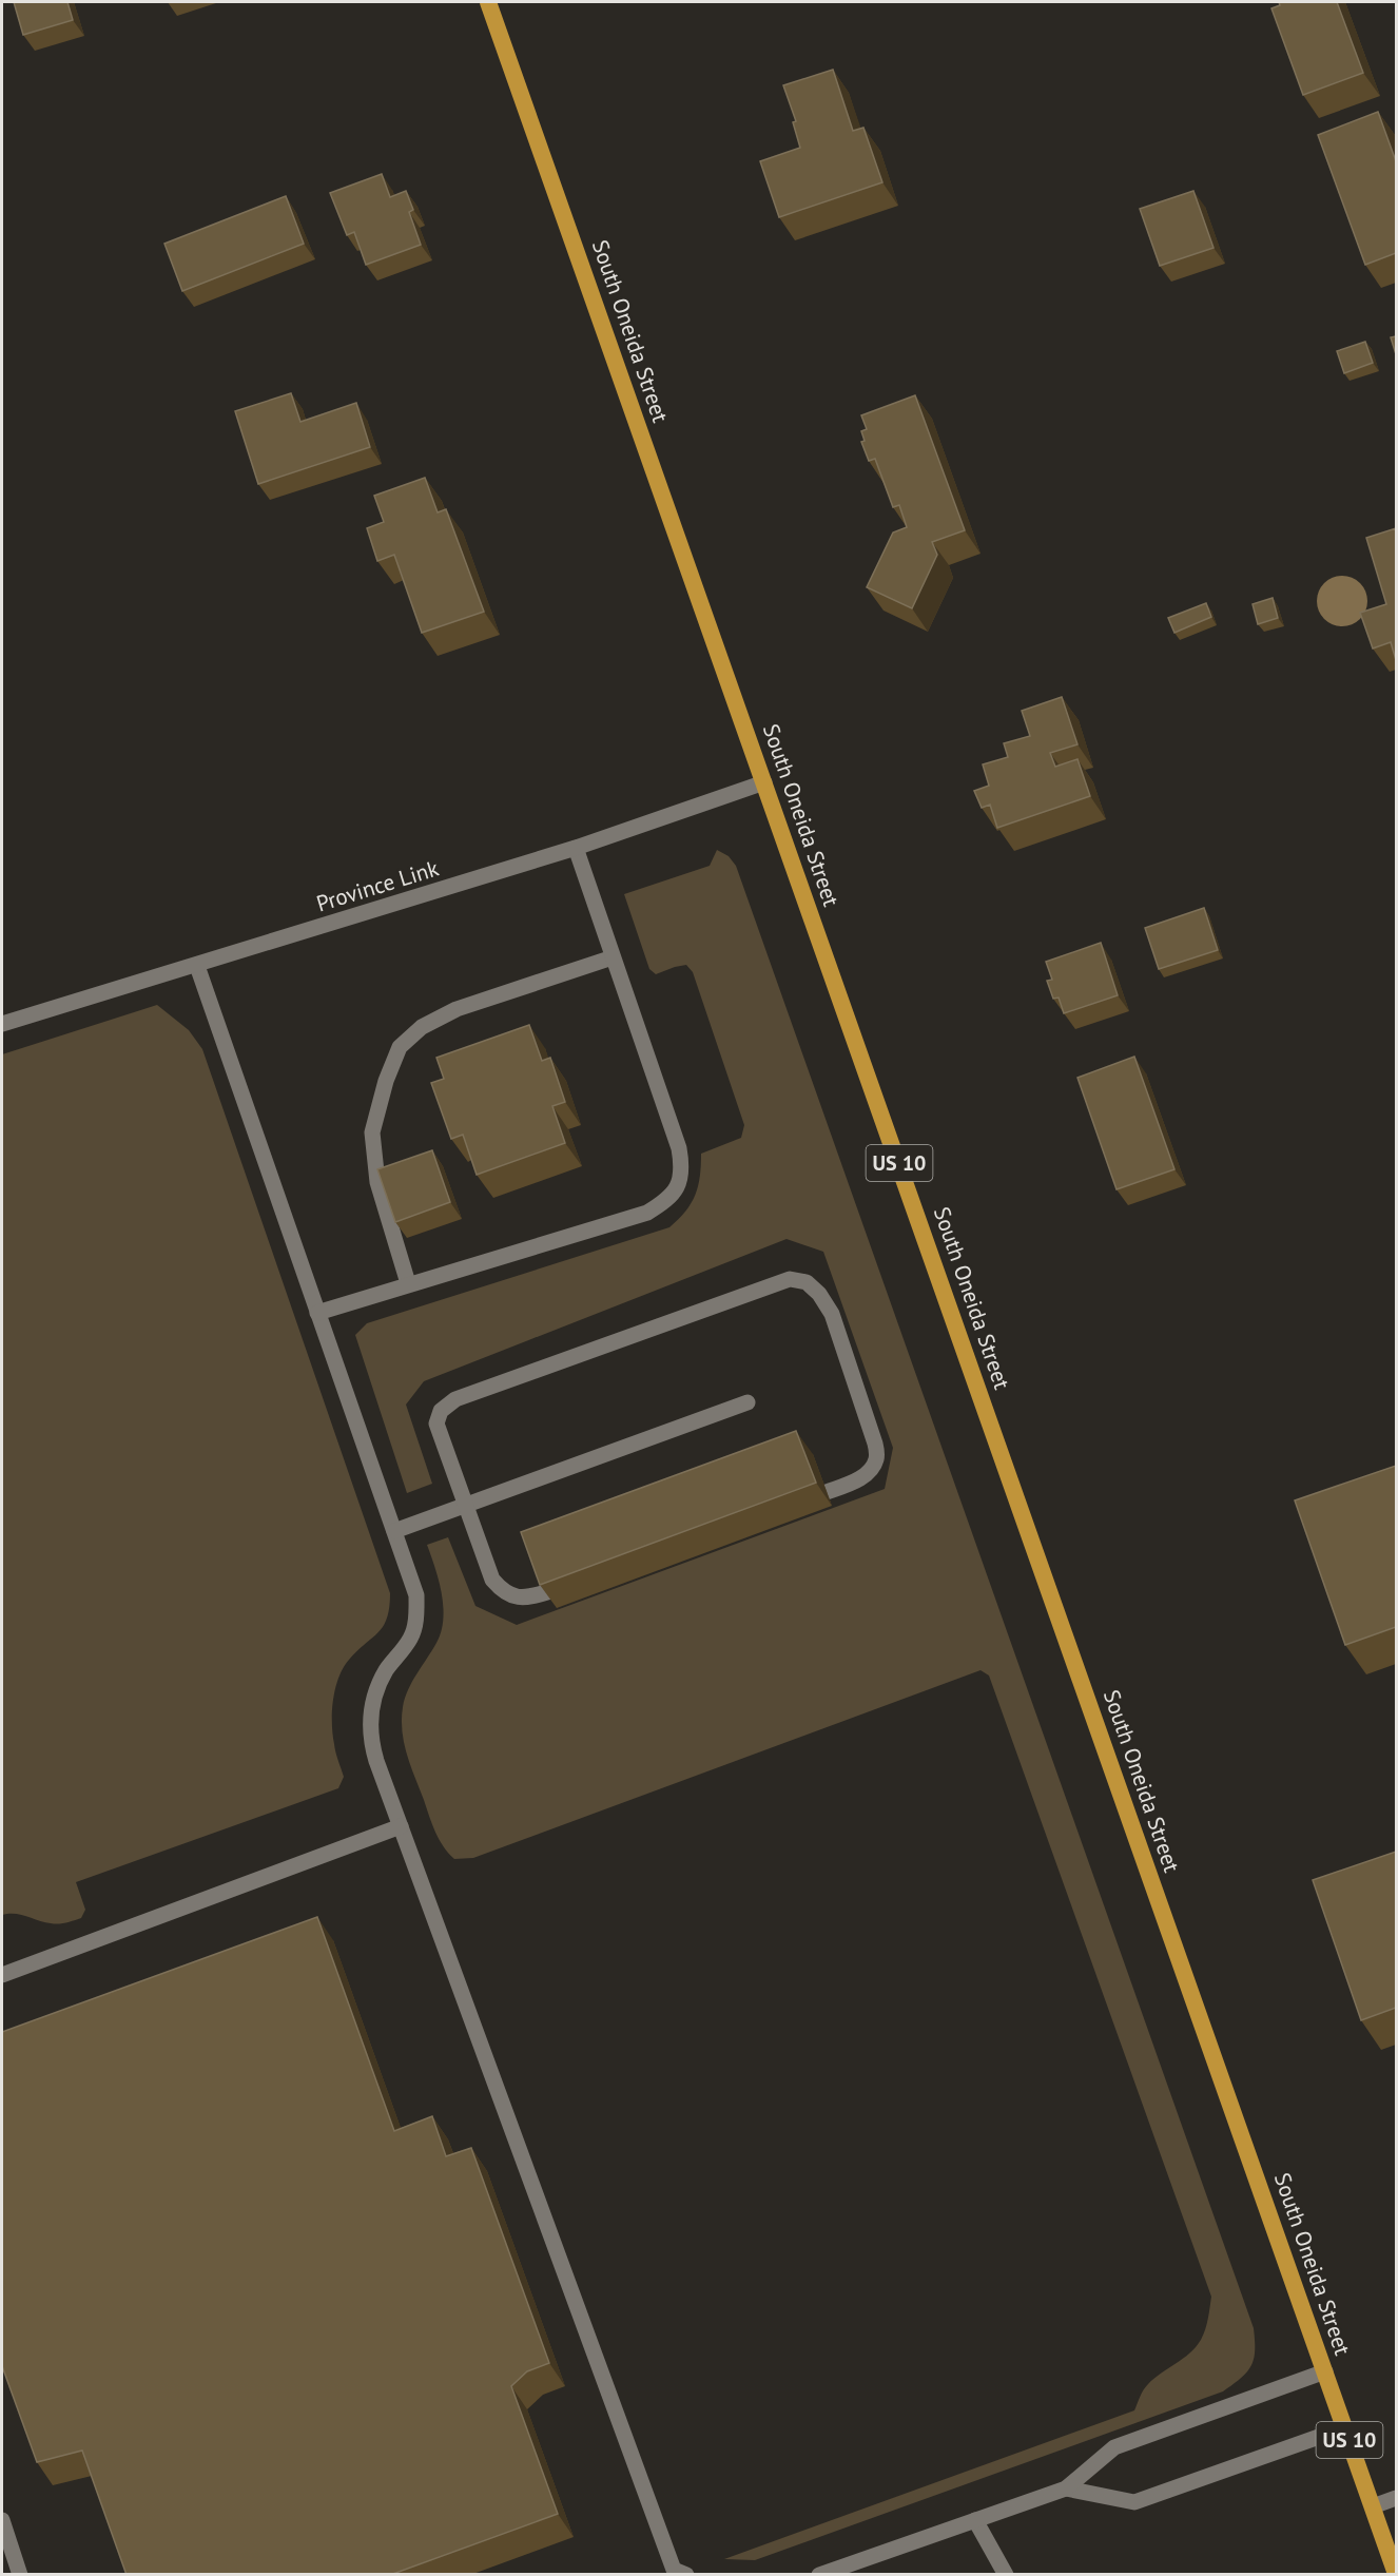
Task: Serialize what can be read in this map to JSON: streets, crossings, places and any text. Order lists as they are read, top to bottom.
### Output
{
  "streets": {
    "highway": ["South Oneida Street", "US 10"],
    "street": ["Province Link"]
  },
  "crossings": [
    ["South Oneida Street", "Province Link"]
  ]
}
